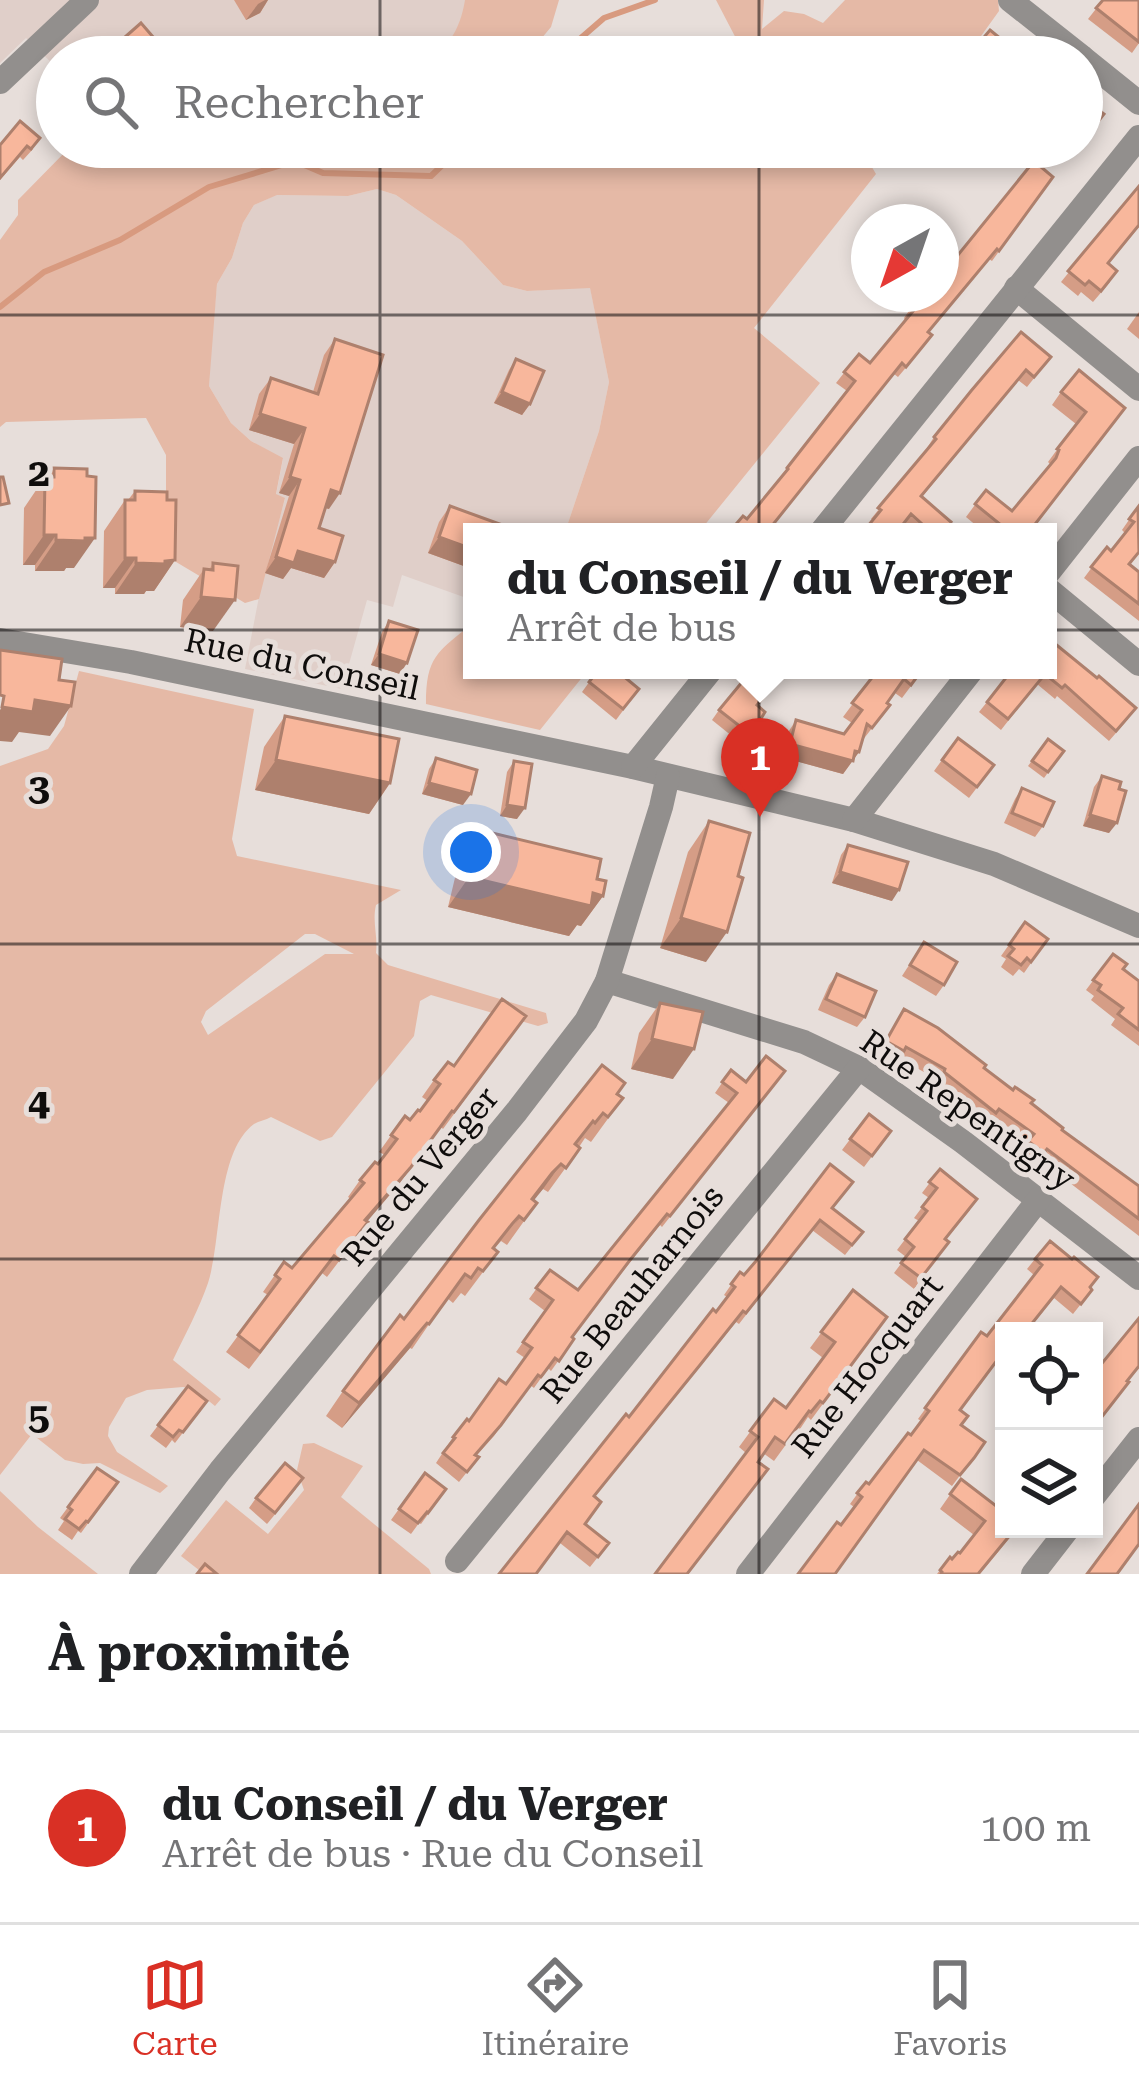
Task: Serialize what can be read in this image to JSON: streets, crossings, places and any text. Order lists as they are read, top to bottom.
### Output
{
  "streets": {
    "street": [
      "Rue du Conseil",
      "Rue Repentigny",
      "Rue du Verger",
      "Rue Beauharnois",
      "Rue Hocquart"
    ]
  },
  "crossings": [
    ["Rue du Conseil", "Rue du Verger"],
    ["Rue Repentigny", "Rue du Verger"],
    ["Rue Repentigny", "Rue Beauharnois"],
    ["Rue Repentigny", "Rue Hocquart"]
  ],
  "north": "bottom left",
  "page": {
    "search": "Rechercher",
    "popup": ["du Conseil / du Verger", "Arrêt de bus"],
    "pins": "1",
    "heading": "À proximité",
    "list": [
      {
        "mark": "1",
        "name": "du Conseil / du Verger",
        "note": "Arrêt de bus · Rue du Conseil",
        "value": "100 m"
      }
    ],
    "nav": ["Carte", "Itinéraire", "Favoris"]
  },
  "grid": {
    "rows": [
      "2",
      "3",
      "4",
      "5"
    ]
  }
}
